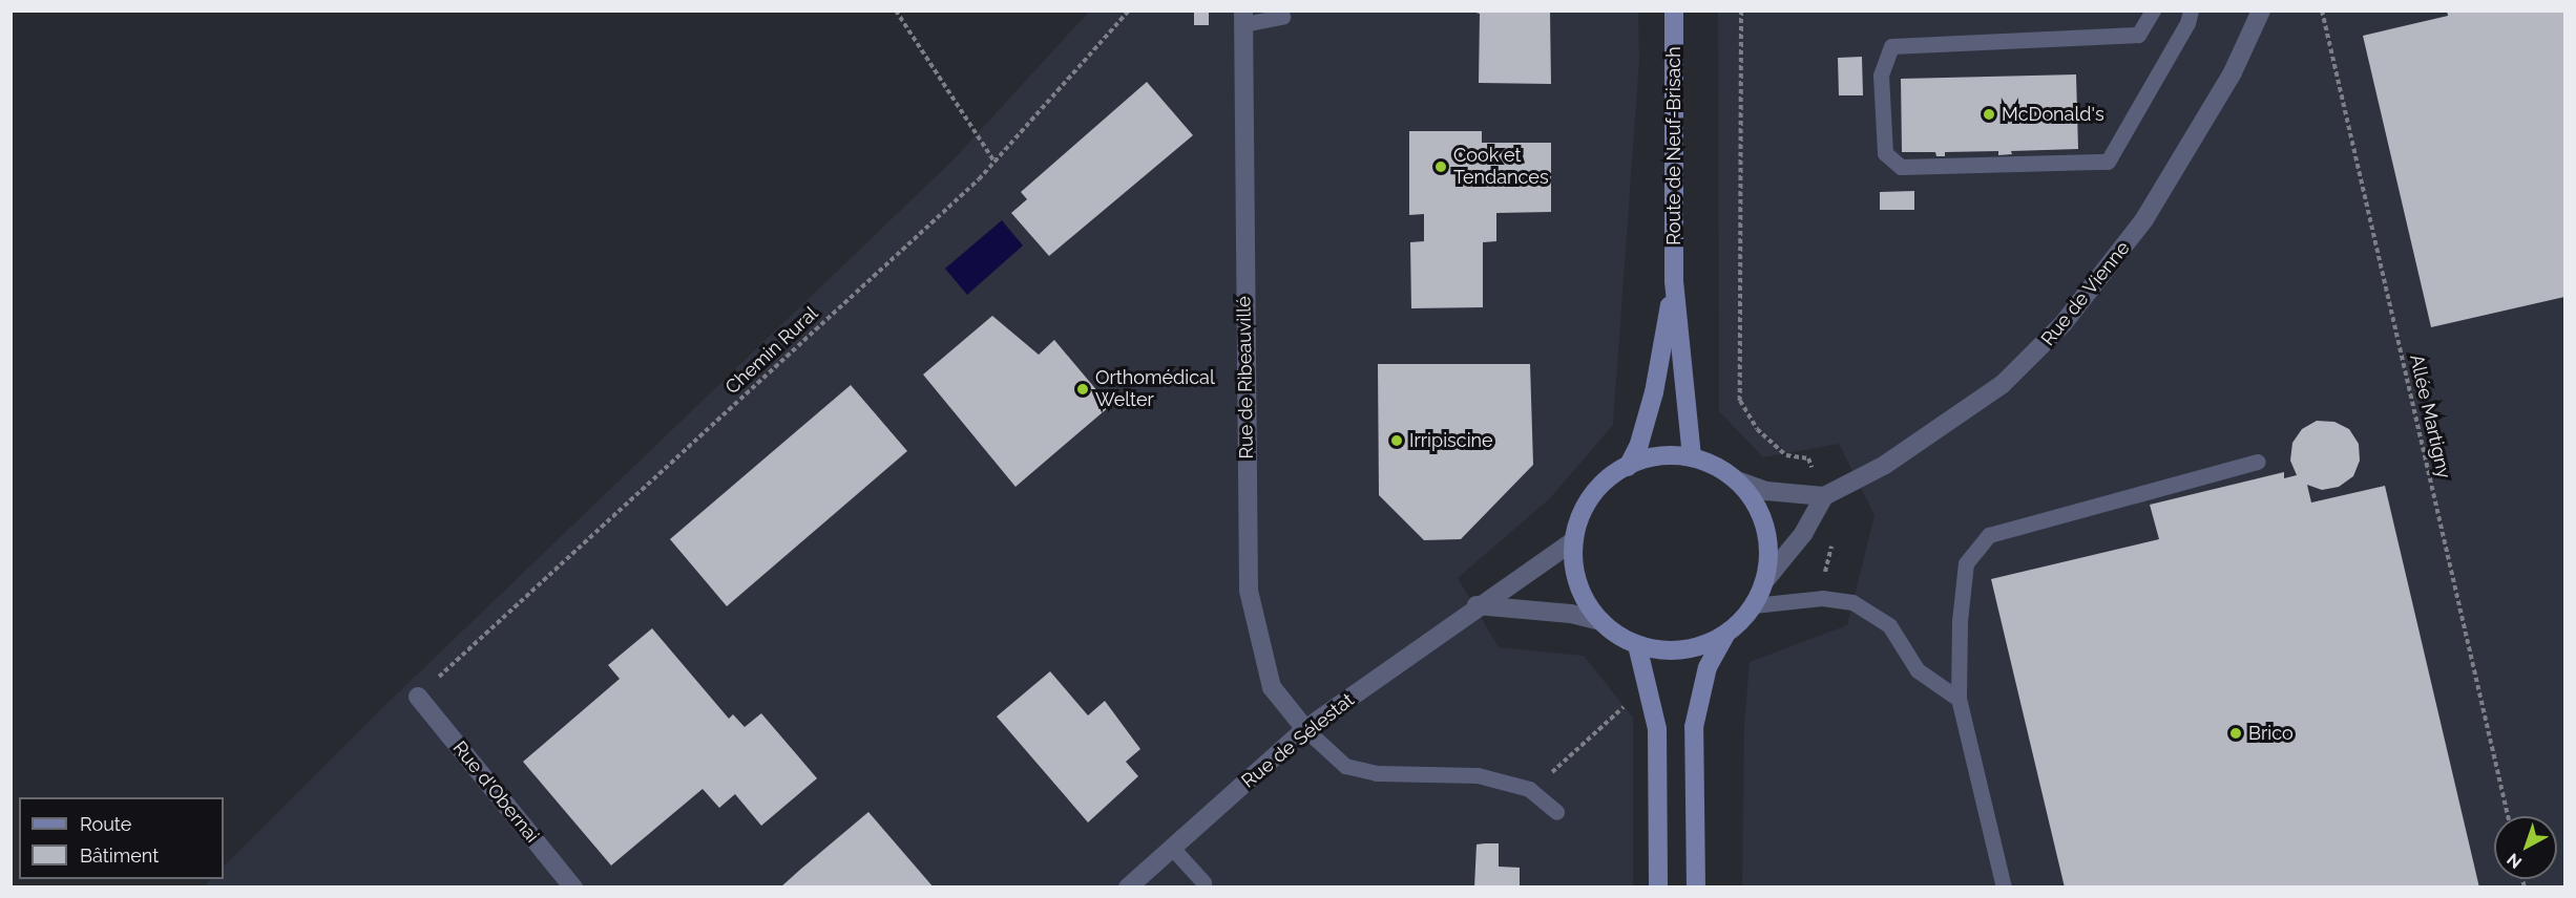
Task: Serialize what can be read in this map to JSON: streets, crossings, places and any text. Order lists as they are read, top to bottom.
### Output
{
  "streets": {
    "main road": ["Route de Neuf-Brisach"],
    "street": [
      "Rue de Vienne",
      "Rue de Ribeauvillé",
      "Rue de Sélestat",
      "Rue d'Obernai"
    ],
    "path": ["Chemin Rural", "Allée Martigny"]
  },
  "crossings": [
    ["Route de Neuf-Brisach", "Rue de Sélestat"],
    ["Chemin Rural", "Rue d'Obernai"],
    ["Rue de Ribeauvillé", "Rue de Sélestat"]
  ],
  "places": [
    "McDonald's",
    "Cook et Tendances",
    "Orthomédical Welter",
    "Irripiscine",
    "Brico"
  ],
  "legend": ["Route", "Bâtiment"],
  "north": "bottom left"
}
